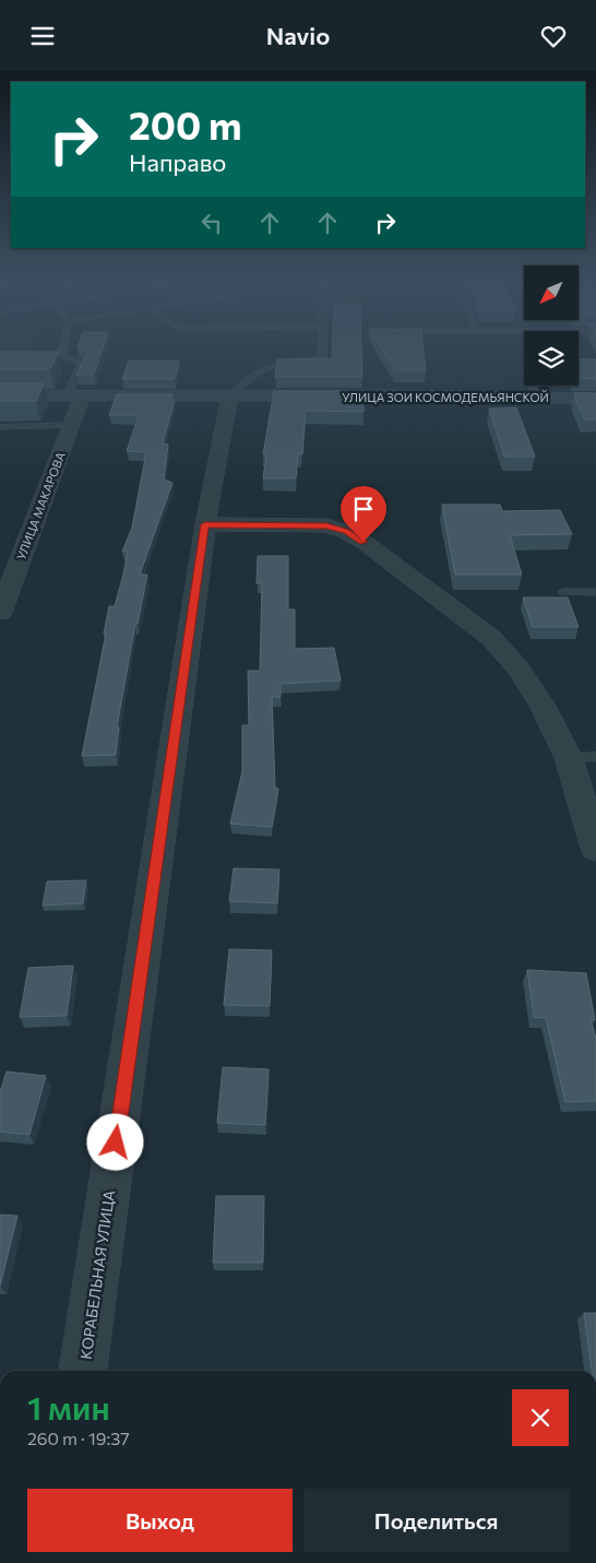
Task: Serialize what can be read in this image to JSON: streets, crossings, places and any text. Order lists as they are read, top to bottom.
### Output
{
  "streets": {
    "street": ["УЛИЦА ЗОИ КОСМОДЕМЬЯНСКОЙ", "УЛИЦА МАКАРОВА", "КОРАБЕЛЬНАЯ УЛИЦА"]
  },
  "crossings": [
    ["УЛИЦА ЗОИ КОСМОДЕМЬЯНСКОЙ", "УЛИЦА МАКАРОВА"],
    ["УЛИЦА ЗОИ КОСМОДЕМЬЯНСКОЙ", "КОРАБЕЛЬНАЯ УЛИЦА"]
  ],
  "north": "bottom left",
  "page": {
    "header": "Navio",
    "turn": ["200 m", "Направо"],
    "heading": ["1 мин", "260 m · 19:37"],
    "buttons": ["Выход", "Поделиться"]
  }
}
